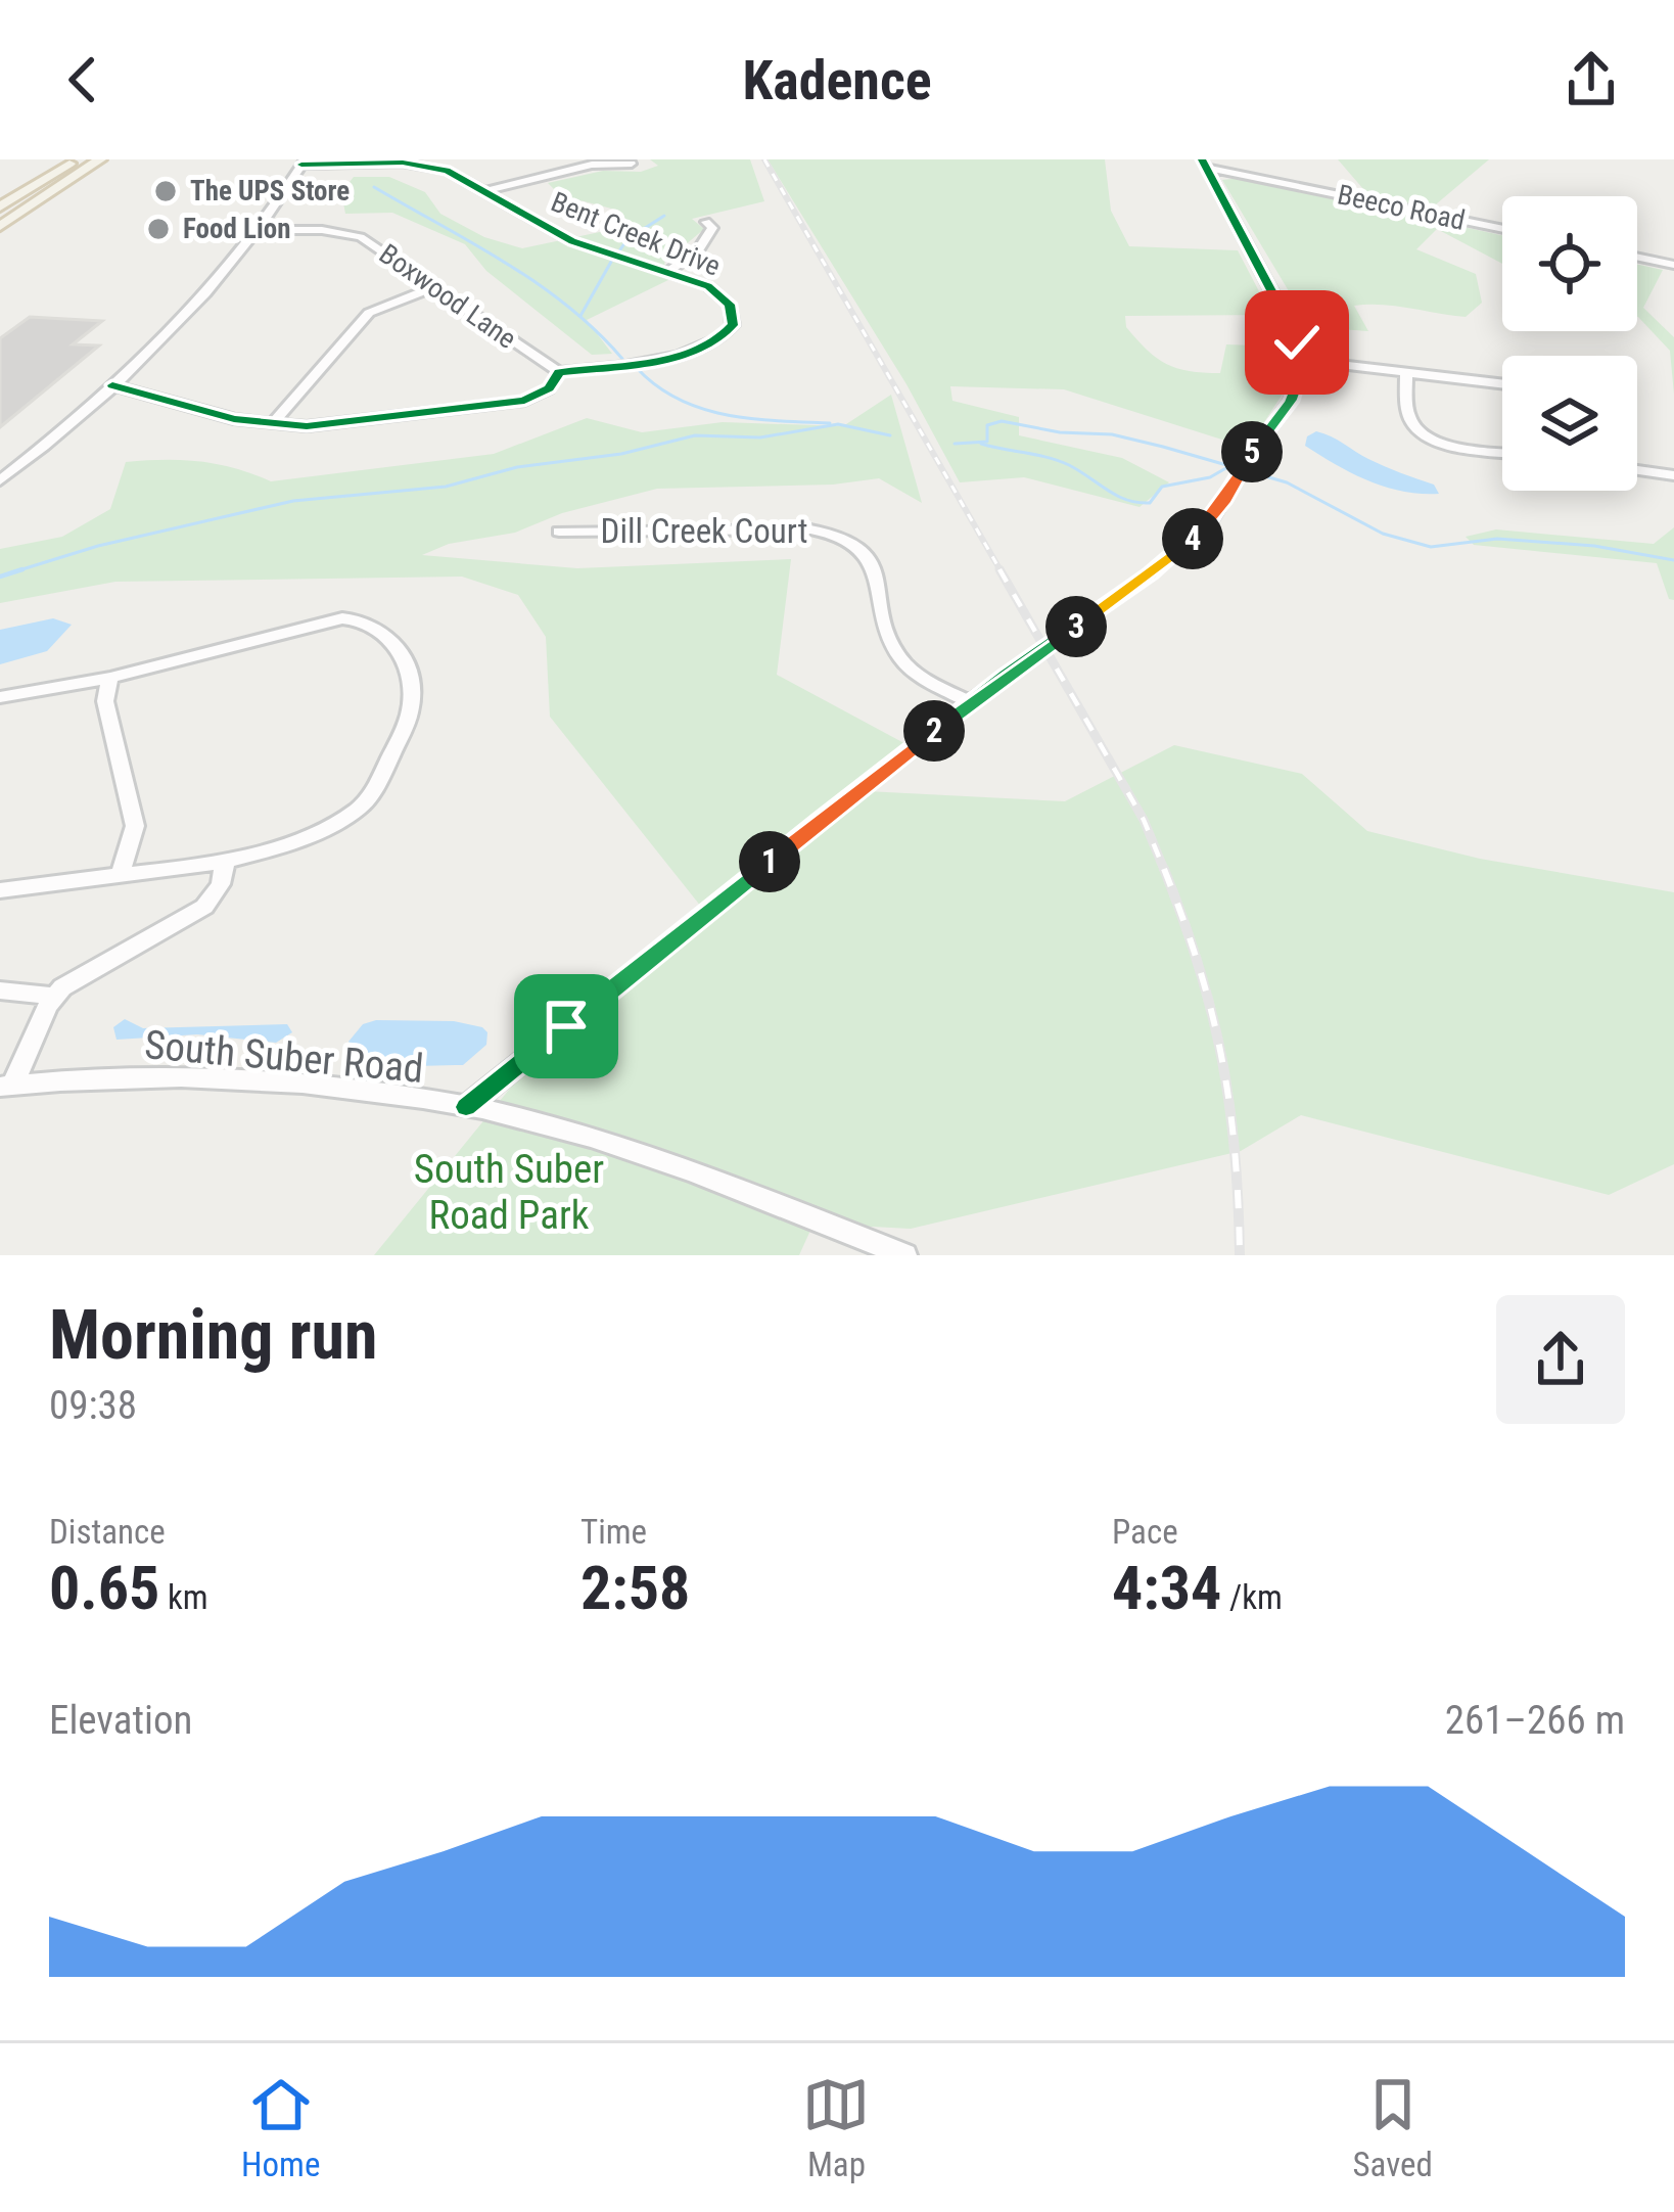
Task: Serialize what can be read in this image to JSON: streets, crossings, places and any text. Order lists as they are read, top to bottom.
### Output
{
  "streets": {
    "street": [
      "Beeco Road",
      "Bent Creek Drive",
      "Boxwood Lane",
      "Dill Creek Court",
      "South Suber Road"
    ]
  },
  "crossings": [
    ["Bent Creek Drive", "Boxwood Lane"]
  ],
  "parks": ["South Suber Road Park"],
  "places": ["The UPS Store", "Food Lion"],
  "page": {
    "header": "Kadence",
    "pins": [
      "5",
      "4",
      "3",
      "2",
      "1"
    ],
    "heading": ["Morning run", "09:38"],
    "stats": [
      ["Distance", "0.65 km"],
      ["Time", "2:58"],
      ["Pace", "4:34 /km"]
    ],
    "chart": ["Elevation", "261–266 m"],
    "tabs": ["Home", "Map", "Saved"]
  }
}
